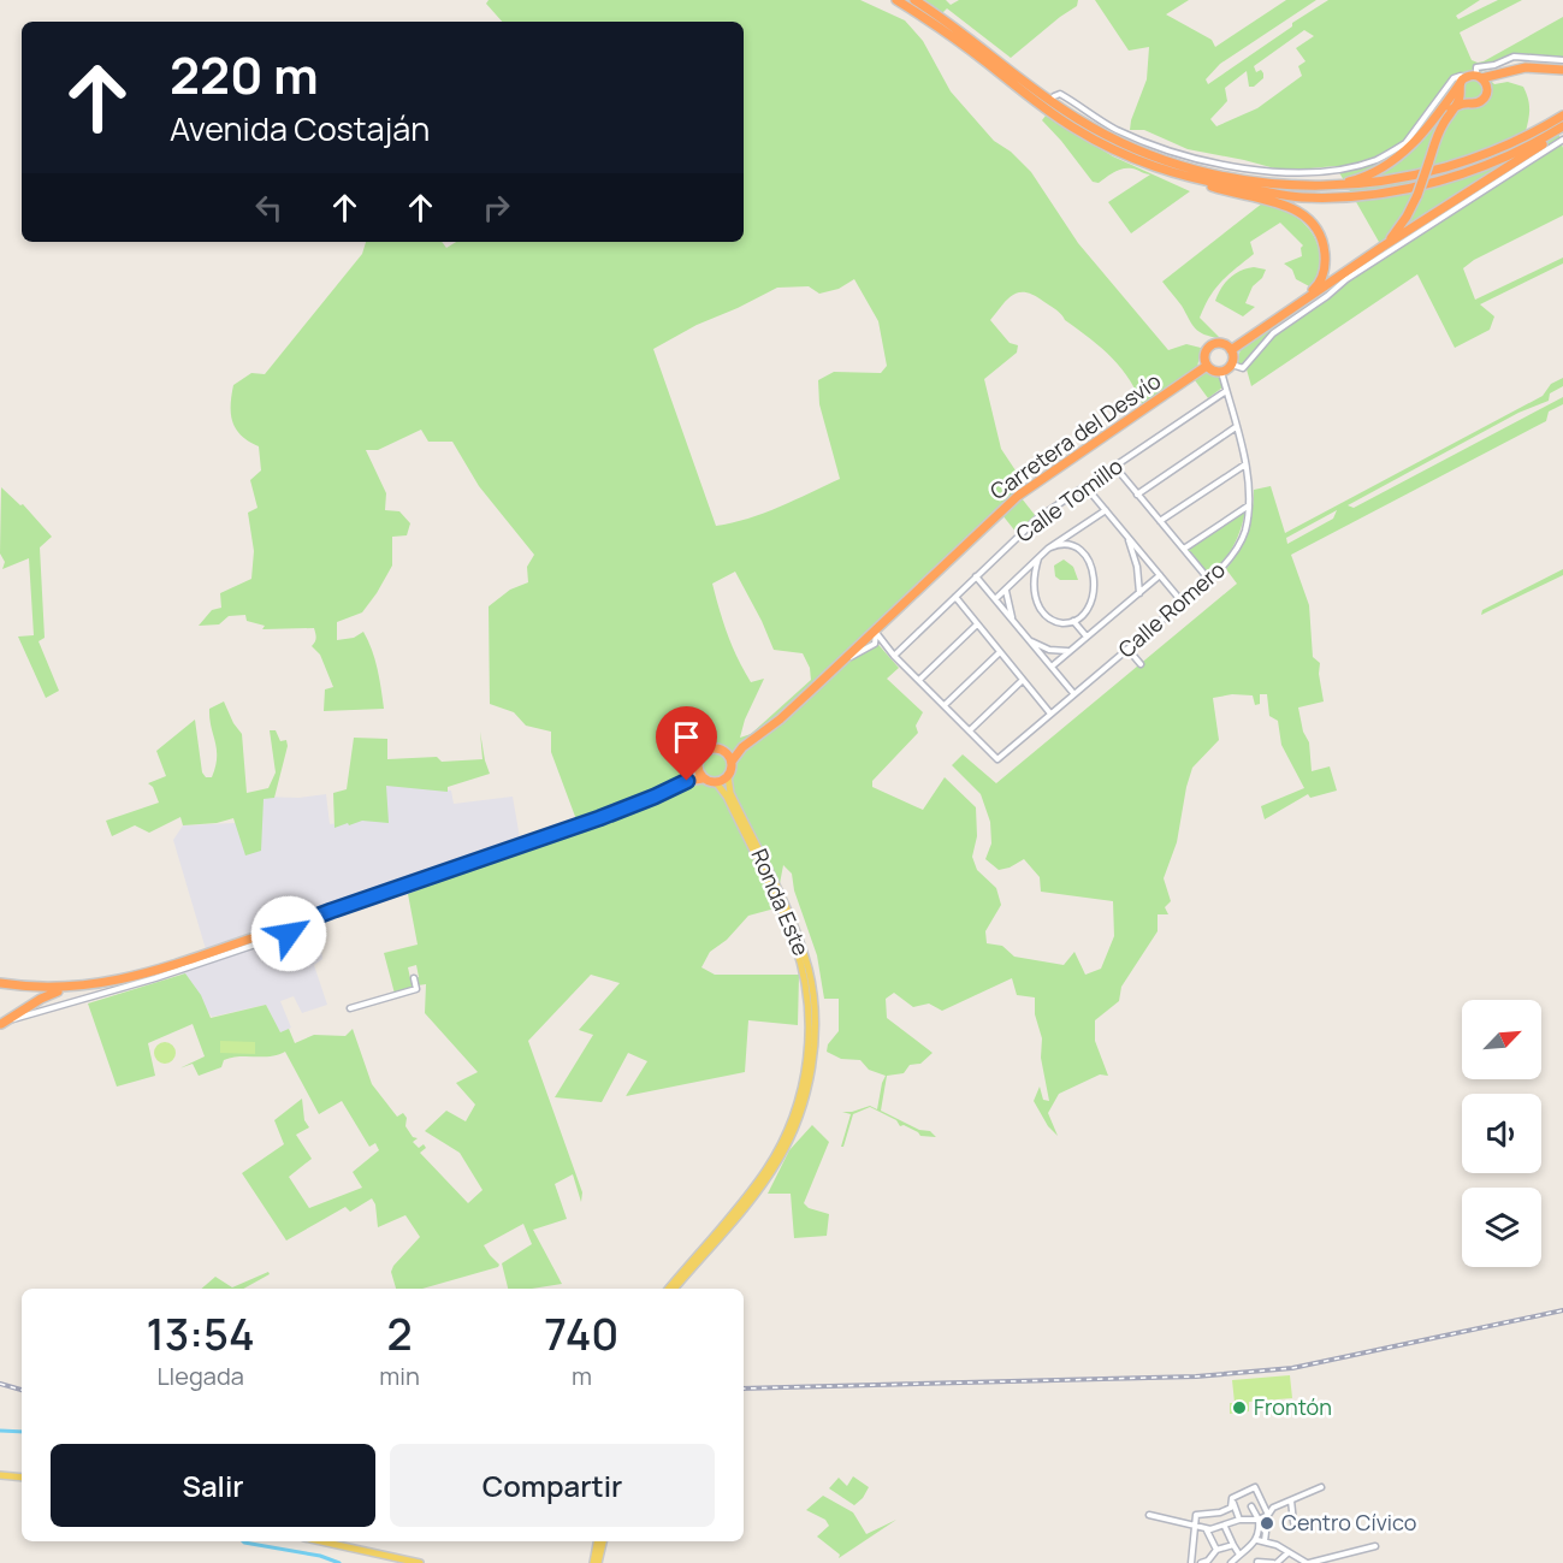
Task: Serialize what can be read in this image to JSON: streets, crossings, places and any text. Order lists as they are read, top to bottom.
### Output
{
  "streets": {
    "highway": ["Carretera del Desvío"],
    "main road": ["Ronda Este"],
    "street": ["Calle Tomillo", "Calle Romero"]
  },
  "crossings": [
    ["Carretera del Desvío", "Calle Romero"],
    ["Carretera del Desvío", "Ronda Este"],
    ["Calle Tomillo", "Calle Romero"]
  ],
  "places": ["Frontón", "Centro Cívico"],
  "north": "top right",
  "page": {
    "turn": ["220 m", "Avenida Costaján"],
    "eta": [
      "13:54",
      "Llegada",
      "2",
      "min",
      "740",
      "m"
    ],
    "buttons": ["Salir", "Compartir"]
  }
}
